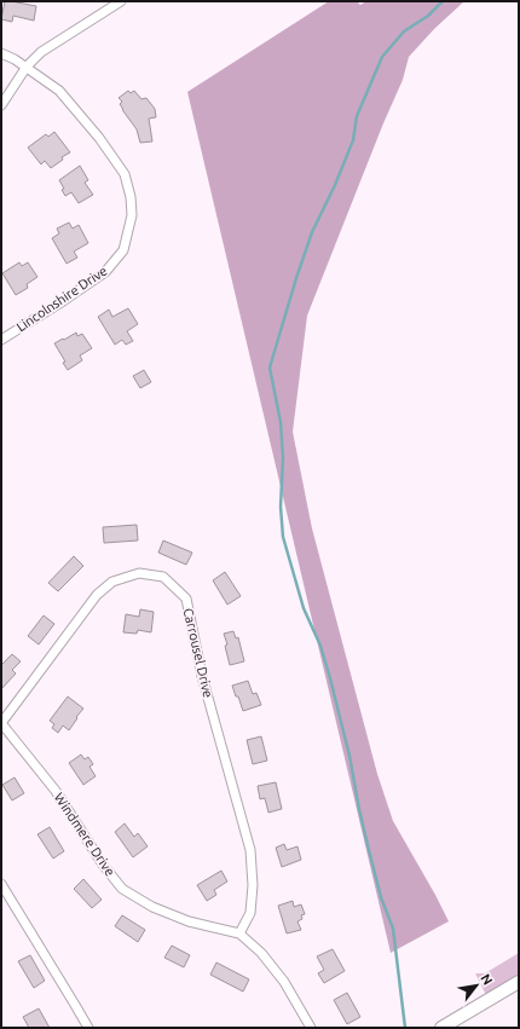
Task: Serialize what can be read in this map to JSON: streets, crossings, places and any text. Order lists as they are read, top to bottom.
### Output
{
  "streets": {
    "street": ["Lincolnshire Drive", "Carrousel Drive", "Windmere Drive"]
  },
  "crossings": [
    ["Carrousel Drive", "Windmere Drive"]
  ],
  "north": "top right"
}
